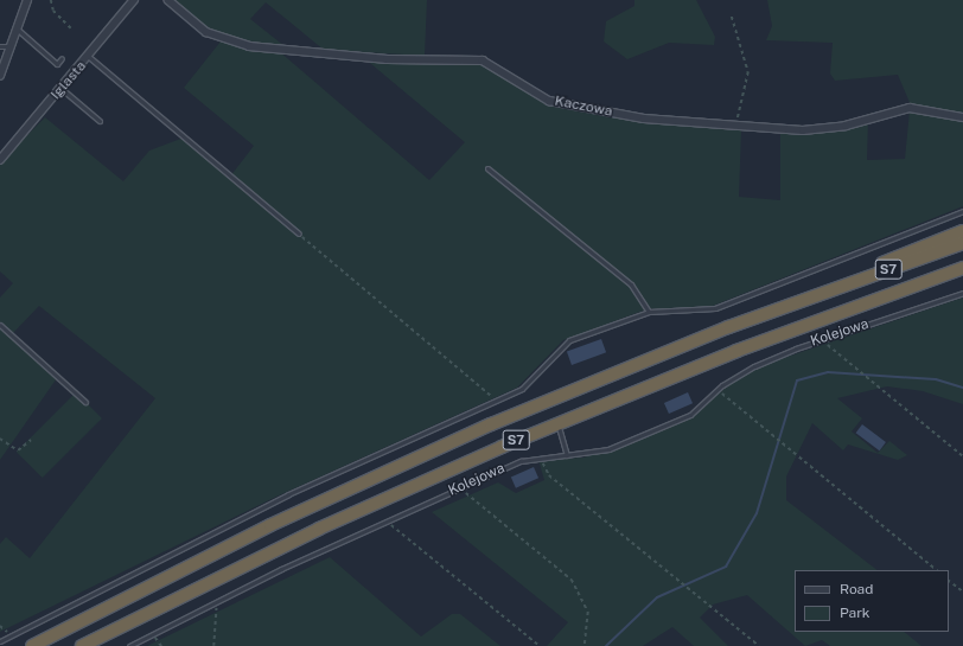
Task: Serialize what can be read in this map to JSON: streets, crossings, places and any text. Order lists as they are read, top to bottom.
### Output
{
  "streets": {
    "highway": ["S7"],
    "street": ["Iglasta", "Kaczowa"],
    "lane": ["Kolejowa"]
  },
  "legend": ["Road", "Park"]
}
